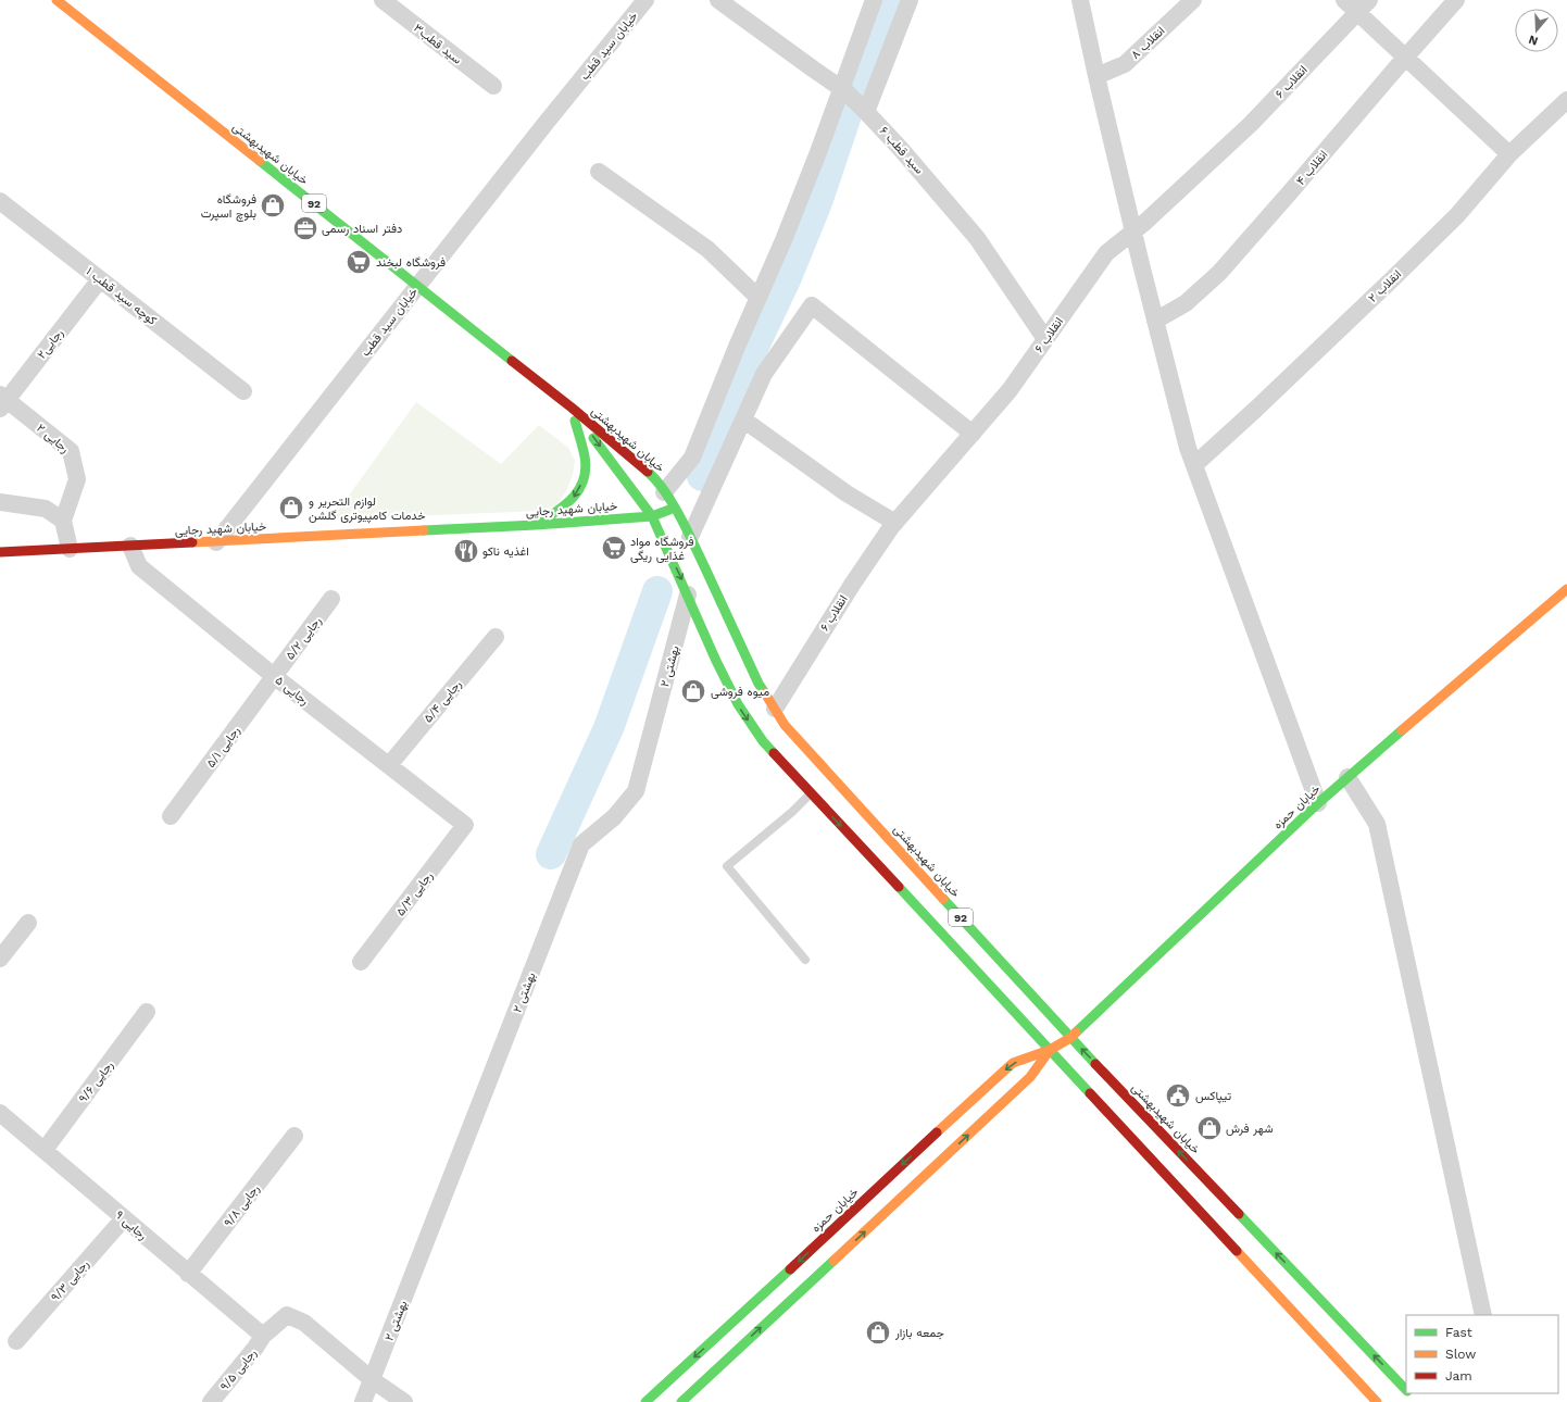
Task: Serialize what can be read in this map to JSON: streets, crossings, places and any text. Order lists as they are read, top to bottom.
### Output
{
  "streets": {
    "main road": [
      "خیابان شهیدبهشتی",
      "92",
      "خیابان شهید رجایی",
      "خیابان حمزه"
    ],
    "street": [
      "انقلاب ۸",
      "سید قطب۳",
      "خیابان سید قطب",
      "انقلاب ۶",
      "سید قطب ۶",
      "انقلاب ۴",
      "انقلاب ۲",
      "کوچه سید قطب ۱",
      "رجایی۲",
      "رجایی ۲",
      "رجایی ۵/۲",
      "بهشتی ۲",
      "رجایی ۵",
      "رجایی ۵/۴",
      "رجایی ۵/۱",
      "رجایی ۵/۳",
      "رجایی ۹/۶",
      "رجایی ۹/۸",
      "رجایی ۹",
      "رجایی ۹/۳",
      "رجایی ۹/۵"
    ]
  },
  "crossings": [
    ["خیابان سید قطب", "خیابان شهیدبهشتی"],
    ["خیابان سید قطب", "خیابان شهید رجایی"],
    ["انقلاب ۶", "سید قطب ۶"],
    ["انقلاب ۶", "خیابان شهیدبهشتی"],
    ["خیابان شهیدبهشتی", "خیابان شهید رجایی"],
    ["خیابان شهیدبهشتی", "بهشتی ۲"],
    ["خیابان شهیدبهشتی", "خیابان حمزه"],
    ["کوچه سید قطب ۱", "رجایی۲"],
    ["رجایی۲", "رجایی ۲"],
    ["خیابان شهید رجایی", "رجایی ۵"],
    ["رجایی ۵/۲", "رجایی ۵"],
    ["رجایی ۵/۲", "رجایی ۵/۱"],
    ["بهشتی ۲", "رجایی ۹/۵"],
    ["رجایی ۵", "رجایی ۵/۴"],
    ["رجایی ۵", "رجایی ۵/۱"],
    ["رجایی ۵", "رجایی ۵/۳"],
    ["رجایی ۹/۶", "رجایی ۹"],
    ["رجایی ۹/۸", "رجایی ۹"],
    ["رجایی ۹", "رجایی ۹/۳"],
    ["رجایی ۹", "رجایی ۹/۵"]
  ],
  "places": {
    "shop": [
      "فروشگاه بلوچ اسپرت",
      "لوازم التحریر و خدمات کامپیوتری گلشن",
      "میوه فروشی",
      "شهر فرش",
      "جمعه بازار"
    ],
    "office": ["دفتر اسناد رسمی"],
    "supermarket": ["فروشگاه لبخند", "فروشگاه مواد غذایی ریگی"],
    "restaurant": ["اغذیه ناکو"],
    "public building": ["تیپاکس"]
  },
  "legend": ["Fast", "Slow", "Jam"],
  "north": "bottom"
}
